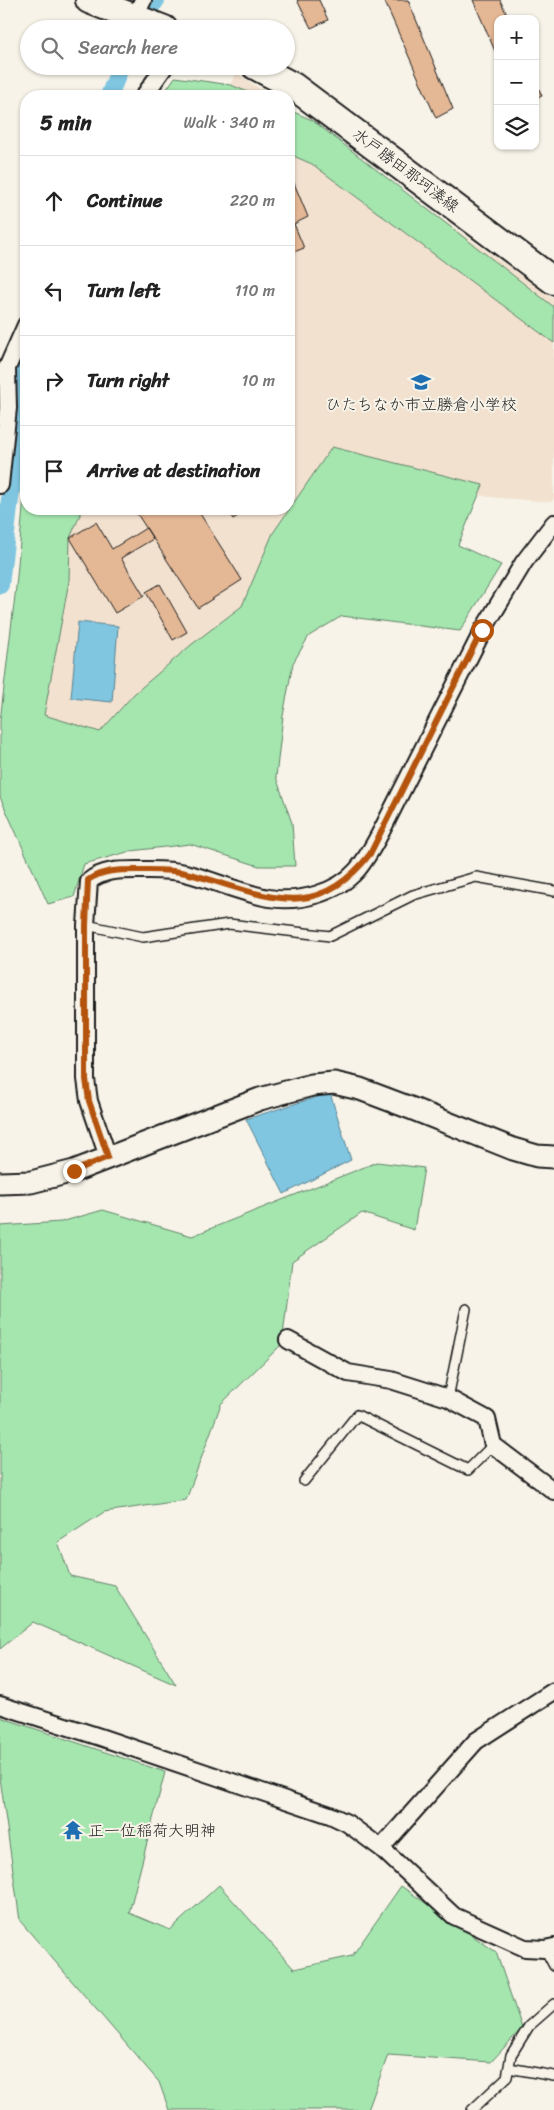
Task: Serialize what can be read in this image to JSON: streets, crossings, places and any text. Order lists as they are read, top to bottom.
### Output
{
  "streets": {
    "main road": ["水戸勝田那珂湊線"]
  },
  "places": {
    "school or university": ["ひたちなか市立勝倉小学校"],
    "temple": ["正一位稲荷大明神"]
  },
  "page": {
    "map_buttons": ["+", "−"],
    "search": "Search here",
    "heading": ["5 min", "Walk · 340 m"],
    "list": [
      ["Continue", "220 m"],
      ["Turn left", "110 m"],
      ["Turn right", "10 m"],
      "Arrive at destination"
    ]
  }
}
